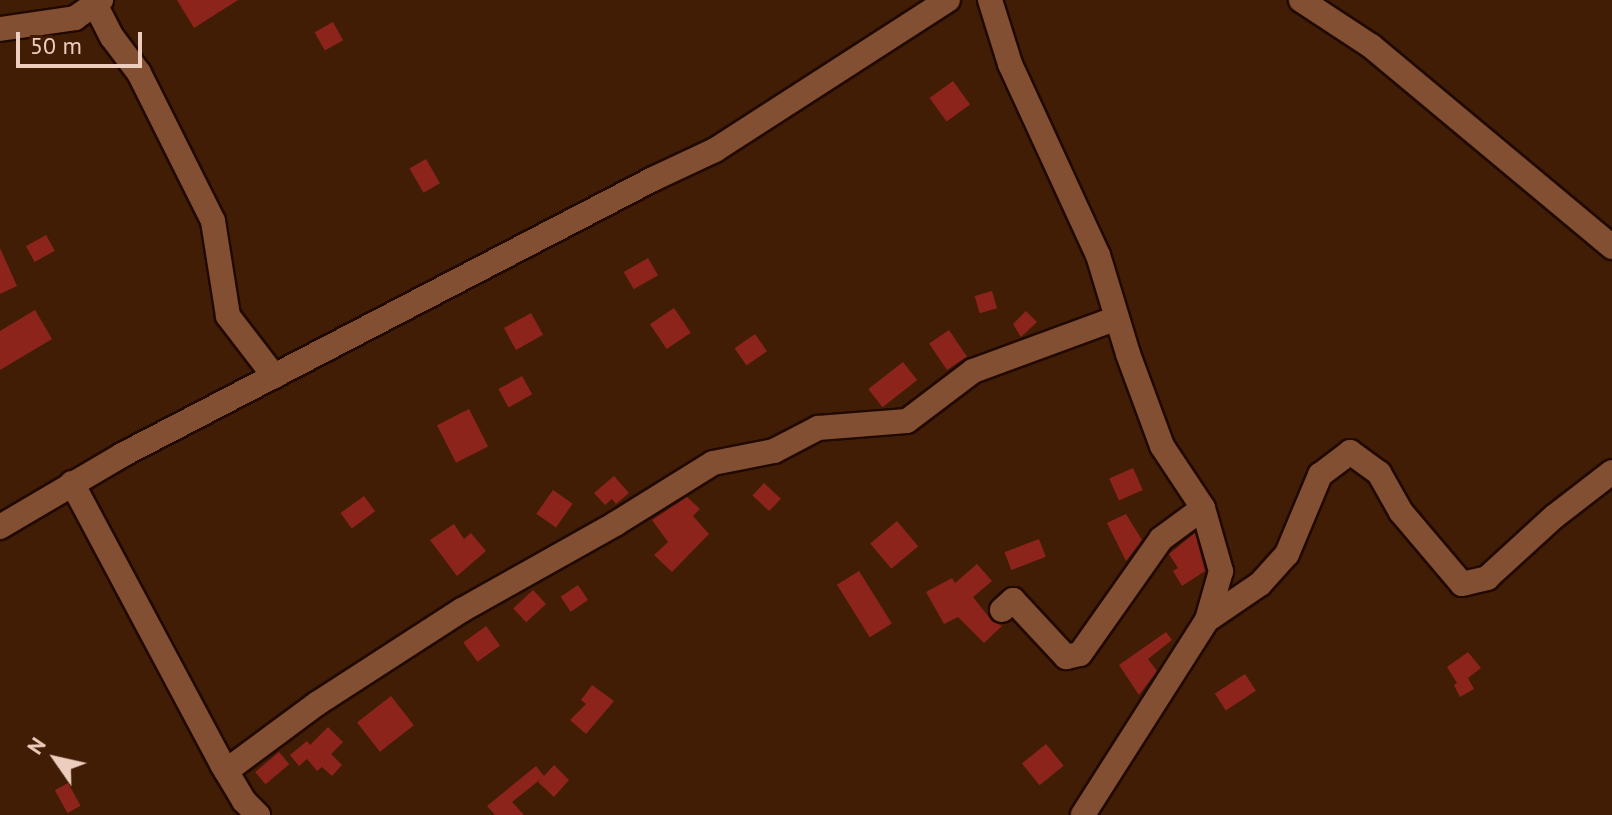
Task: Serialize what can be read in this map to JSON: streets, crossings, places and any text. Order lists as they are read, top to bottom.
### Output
{
  "scale_bar": "50 m",
  "north": "top left"
}
